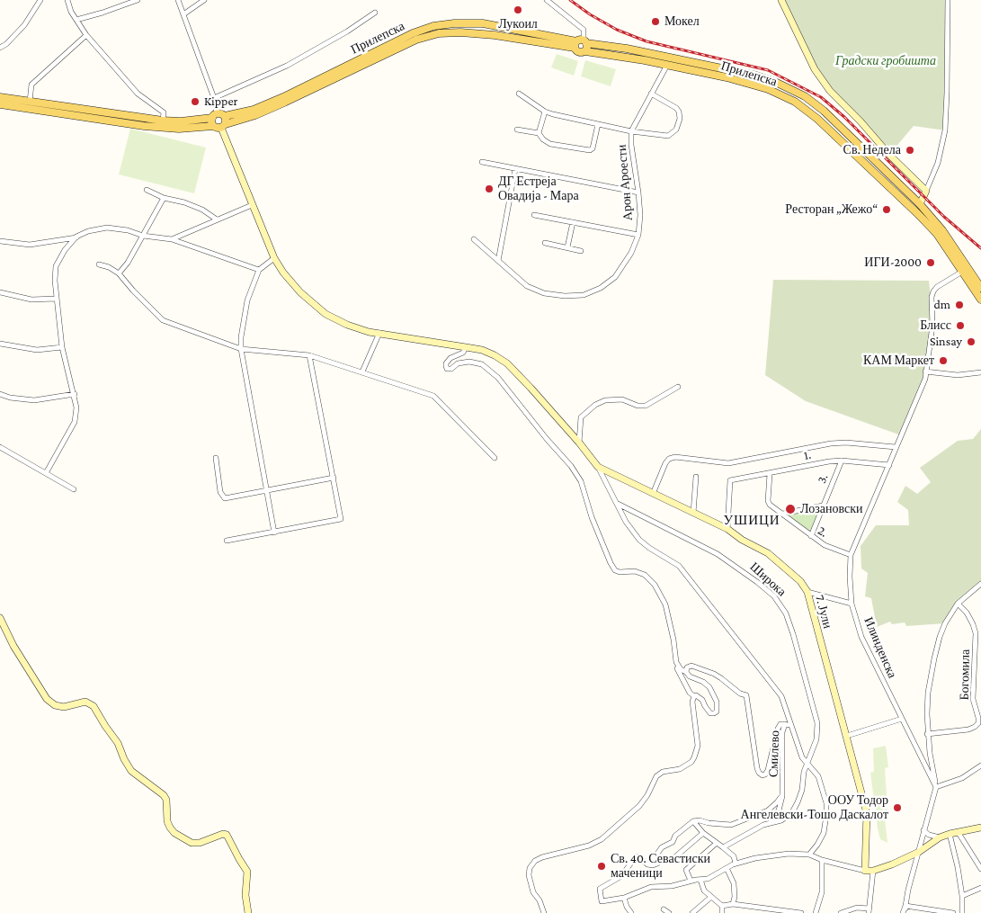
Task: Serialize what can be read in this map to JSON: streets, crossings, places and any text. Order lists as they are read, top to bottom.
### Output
{
  "streets": {
    "main road": ["Прилепска"],
    "street": [
      "Арон Ароести",
      "1.",
      "3.",
      "2.",
      "Широка",
      "7. Јули",
      "Илинденска",
      "Богомила",
      "Смилево"
    ]
  },
  "crossings": [
    ["Прилепска", "Арон Ароести"],
    ["Прилепска", "Илинденска"],
    ["1.", "3."],
    ["1.", "2."],
    ["1.", "7. Јули"],
    ["1.", "Илинденска"],
    ["3.", "2."],
    ["2.", "Илинденска"],
    ["Широка", "Смилево"]
  ],
  "districts": ["УШИЦИ"],
  "parks": ["Градски гробишта"],
  "places": [
    "Лукоил",
    "Мокел",
    "Kipper",
    "Св. Недела",
    "ДГ Естреја Овадија - Мара",
    "Ресторан „Жежо“",
    "ИГИ-2000",
    "dm",
    "Блисс",
    "Sinsay",
    "КАМ Маркет",
    "Лозановски",
    "ООУ Тодор Ангелевски-Тошо Даскалот",
    "Св. 40. Севастиски маченици"
  ]
}
